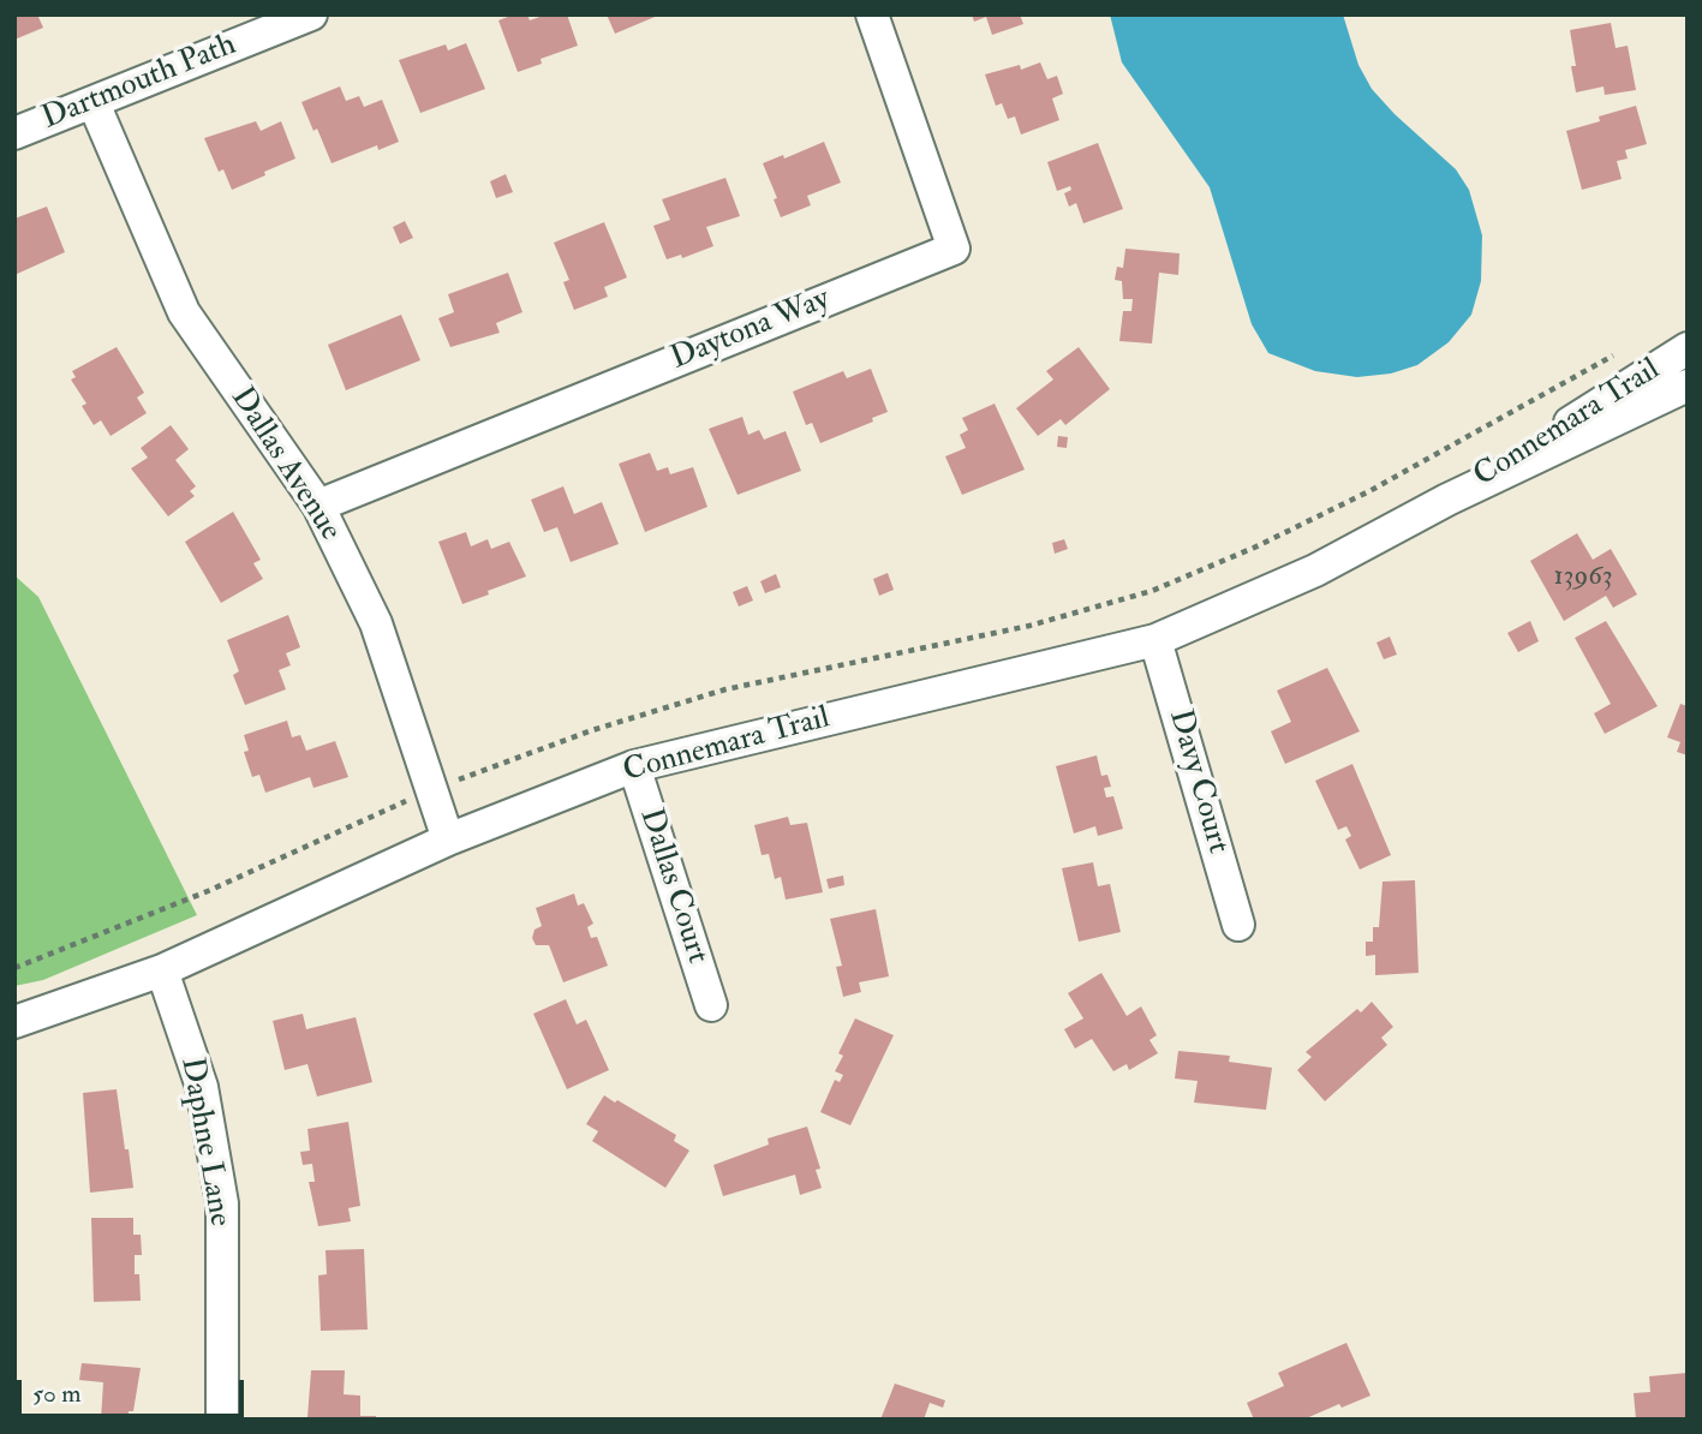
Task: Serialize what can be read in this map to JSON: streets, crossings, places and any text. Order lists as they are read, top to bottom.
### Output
{
  "streets": {
    "street": [
      "Dartmouth Path",
      "Daytona Way",
      "Connemara Trail",
      "Dallas Avenue",
      "Davy Court",
      "Dallas Court",
      "Daphne Lane"
    ]
  },
  "crossings": [
    ["Dartmouth Path", "Dallas Avenue"],
    ["Daytona Way", "Dallas Avenue"],
    ["Connemara Trail", "Dallas Avenue"],
    ["Connemara Trail", "Davy Court"],
    ["Connemara Trail", "Dallas Court"],
    ["Connemara Trail", "Daphne Lane"]
  ],
  "house_numbers": ["13963"],
  "scale_bar": "50 m"
}
